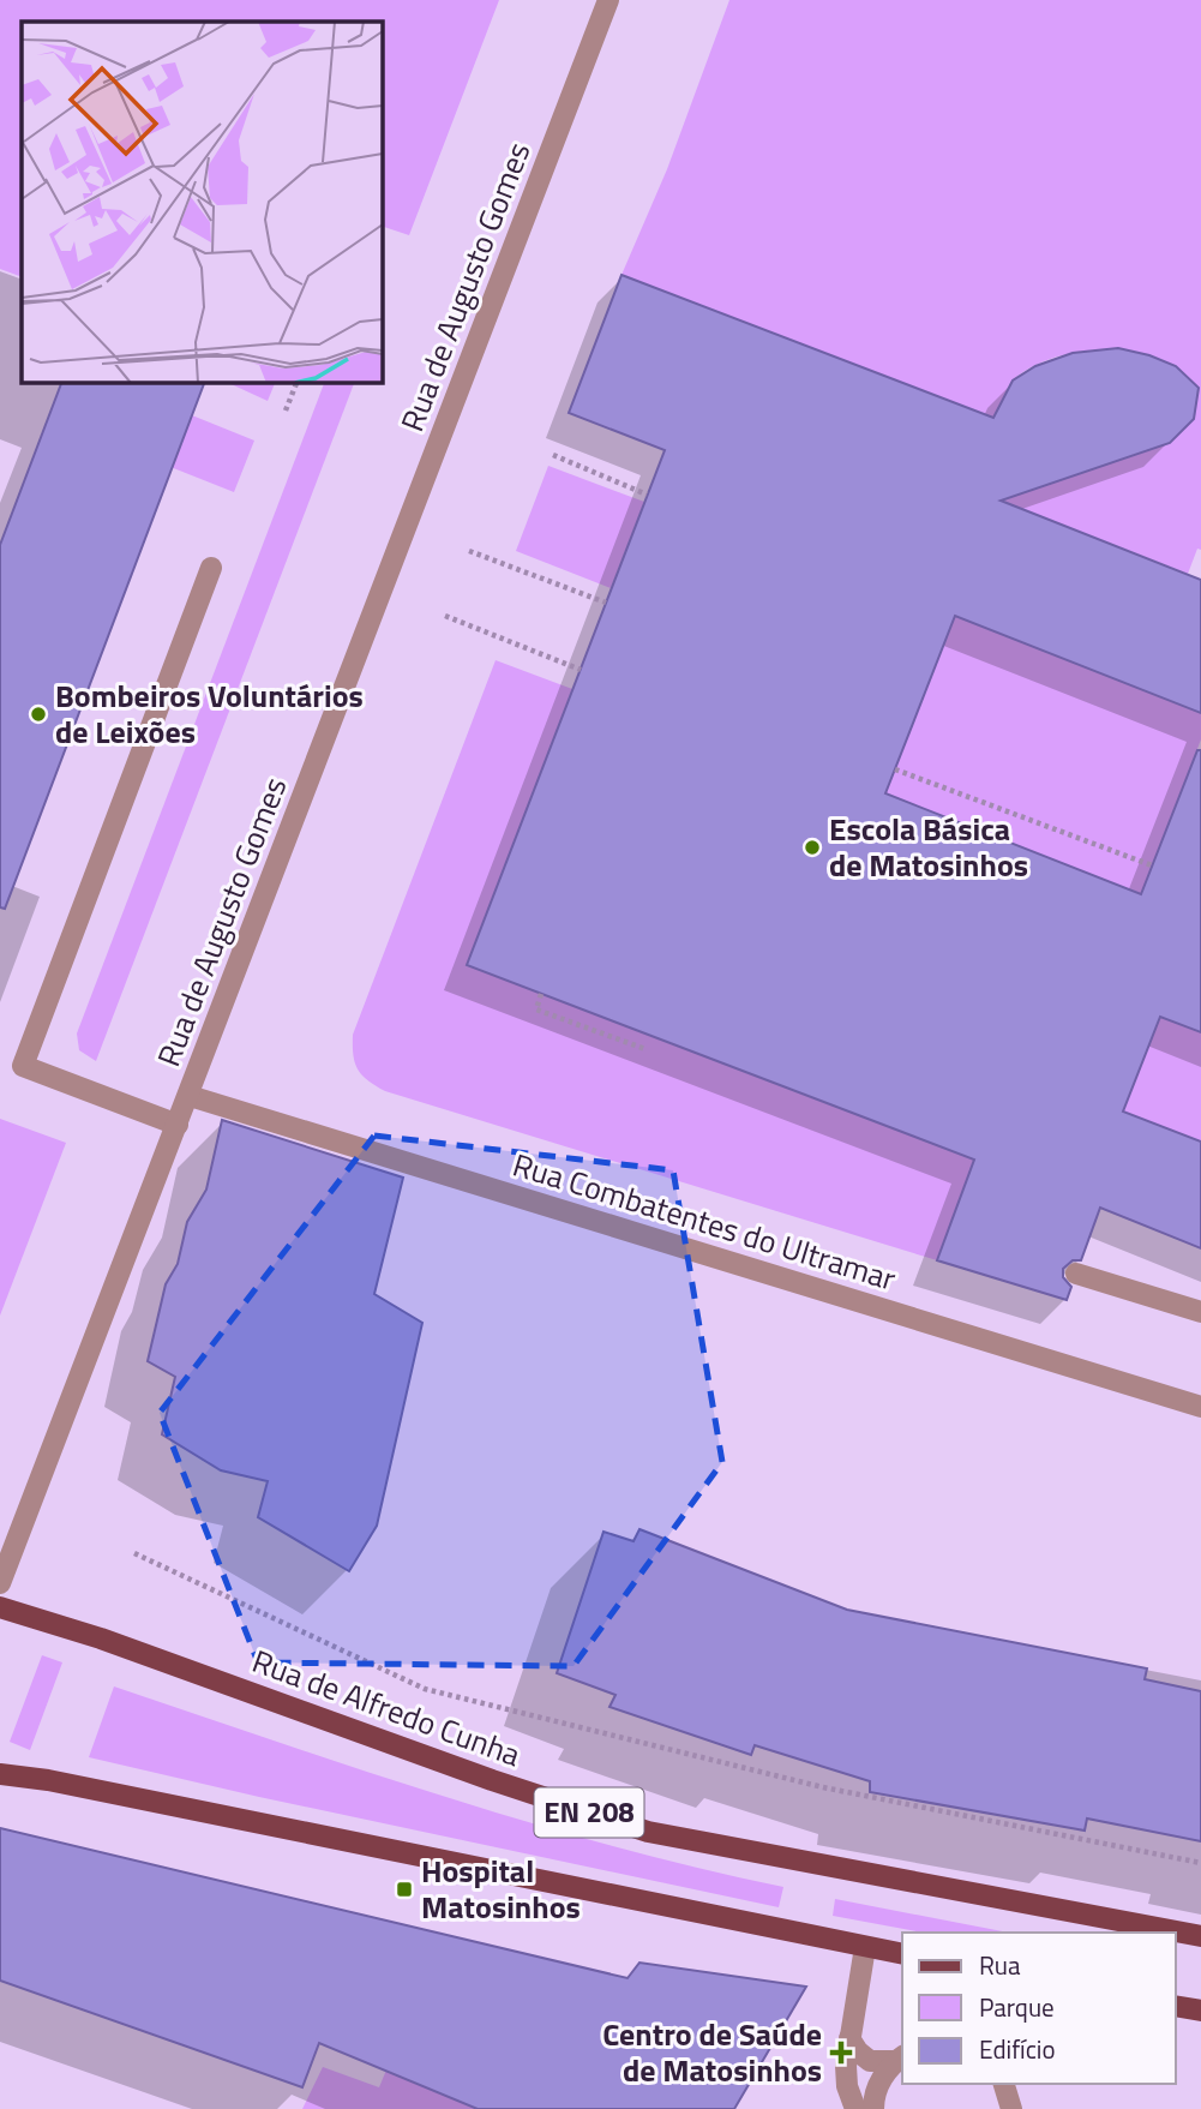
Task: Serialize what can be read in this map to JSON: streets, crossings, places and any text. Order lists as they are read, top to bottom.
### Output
{
  "streets": {
    "main road": ["Rua de Alfredo Cunha", "EN 208"],
    "street": ["Rua de Augusto Gomes", "Rua Combatentes do Ultramar"]
  },
  "crossings": [
    ["Rua de Augusto Gomes", "Rua Combatentes do Ultramar"]
  ],
  "places": {
    "other": ["Bombeiros Voluntários de Leixões", "Escola Básica de Matosinhos"],
    "transit": ["Hospital Matosinhos"],
    "health": ["Centro de Saúde de Matosinhos"]
  },
  "legend": ["Rua", "Parque", "Edifício"]
}
